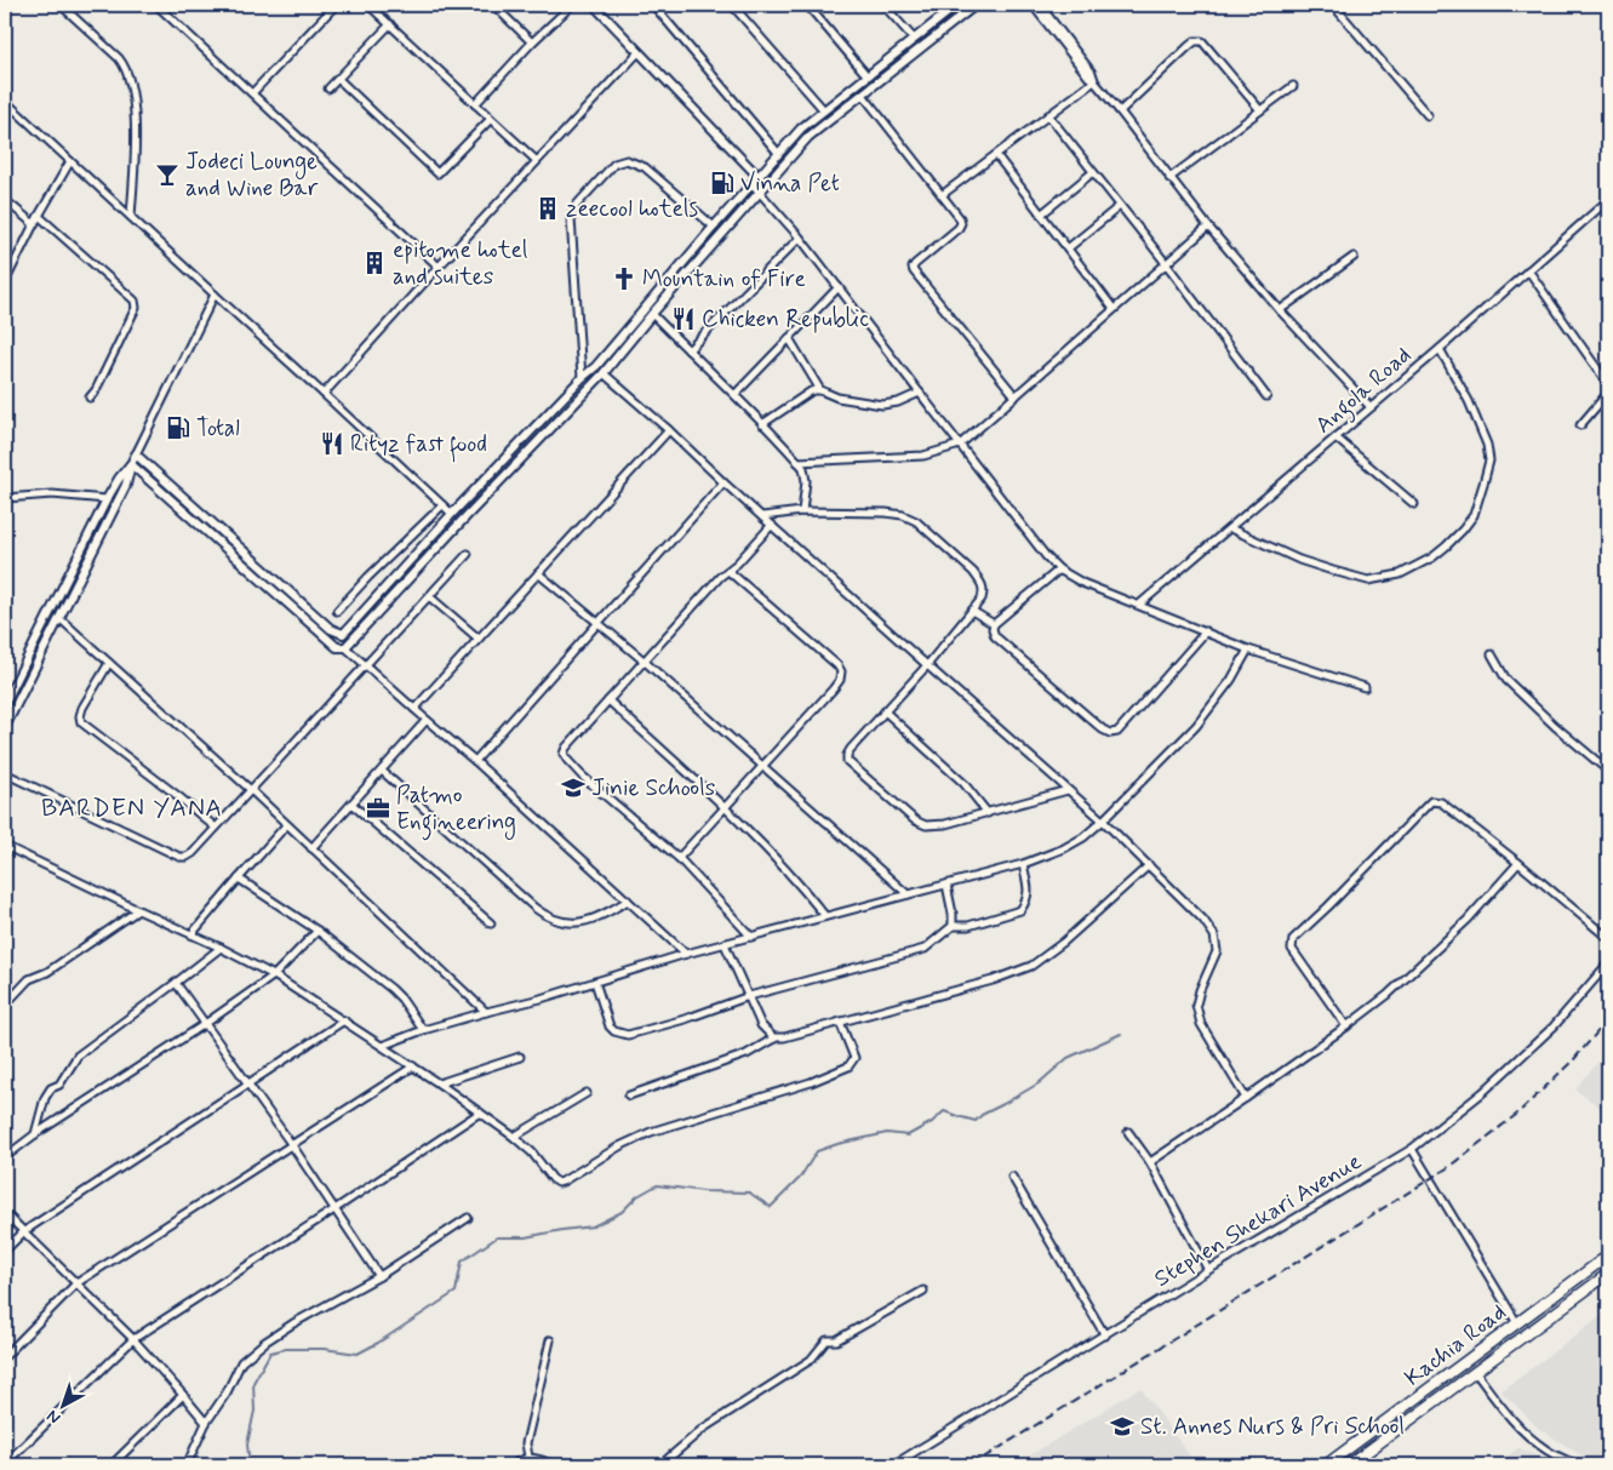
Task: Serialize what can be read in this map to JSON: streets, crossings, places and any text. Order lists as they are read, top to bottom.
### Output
{
  "streets": {
    "main road": ["Kachia Road"],
    "street": ["Angola Road", "Stephen Shekari Avenue"]
  },
  "districts": ["BARDEN YANA"],
  "places": {
    "bar": ["Jodeci Lounge and Wine Bar"],
    "fuel station": ["Vinna Pet", "Total"],
    "building": ["zeecool hotels", "epitome hotel and suites"],
    "church": ["Mountain of Fire"],
    "restaurant": ["Chicken Republic", "Rityz fast food"],
    "school or university": ["Jinie Schools", "St. Annes Nurs & Pri School"],
    "office": ["Patmo Engineering"]
  },
  "north": "bottom left"
}
